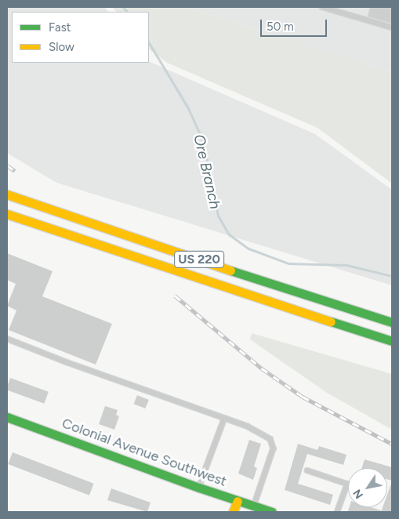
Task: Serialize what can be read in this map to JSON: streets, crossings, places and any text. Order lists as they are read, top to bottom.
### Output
{
  "streets": {
    "main road": ["US 220", "Colonial Avenue Southwest"]
  },
  "water": ["Ore Branch"],
  "legend": ["Fast", "Slow"],
  "scale_bar": "50 m",
  "north": "bottom left"
}
